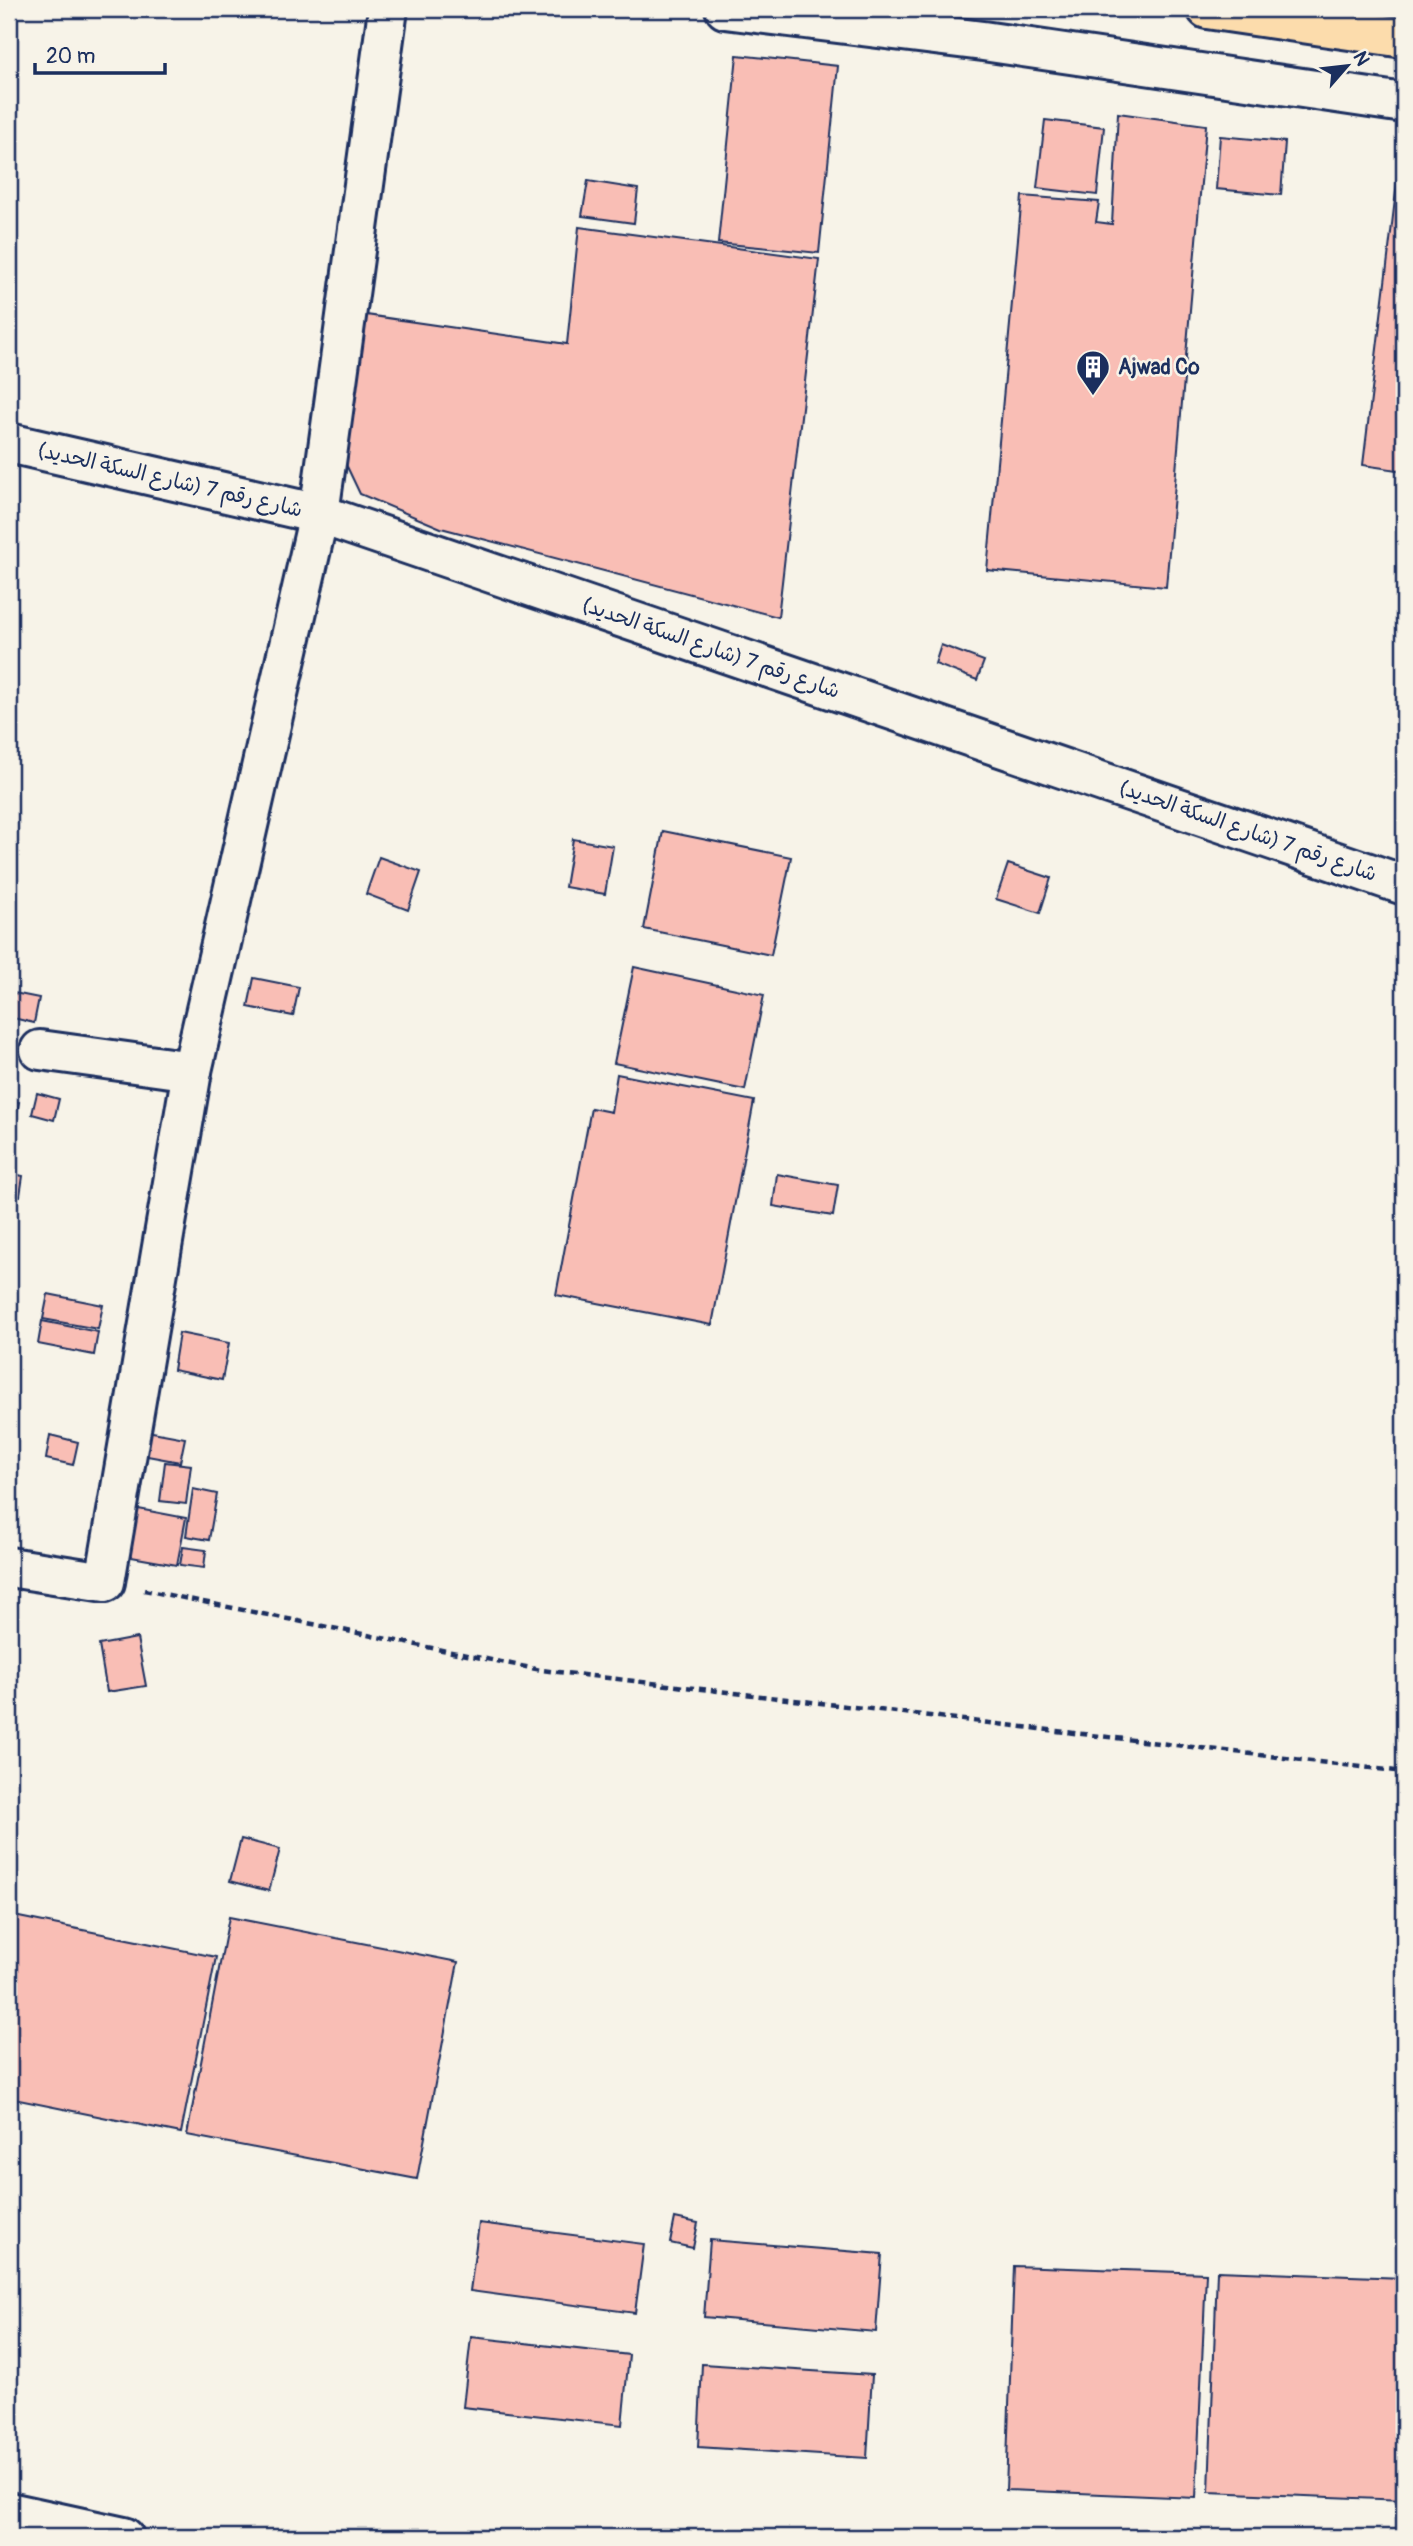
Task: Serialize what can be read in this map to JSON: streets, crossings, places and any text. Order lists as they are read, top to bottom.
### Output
{
  "streets": {
    "street": ["شارع رقم 7 (شارع السكة الحديد)"]
  },
  "places": {
    "building": ["Ajwad Co"]
  },
  "scale_bar": "20 m",
  "north": "top right"
}
